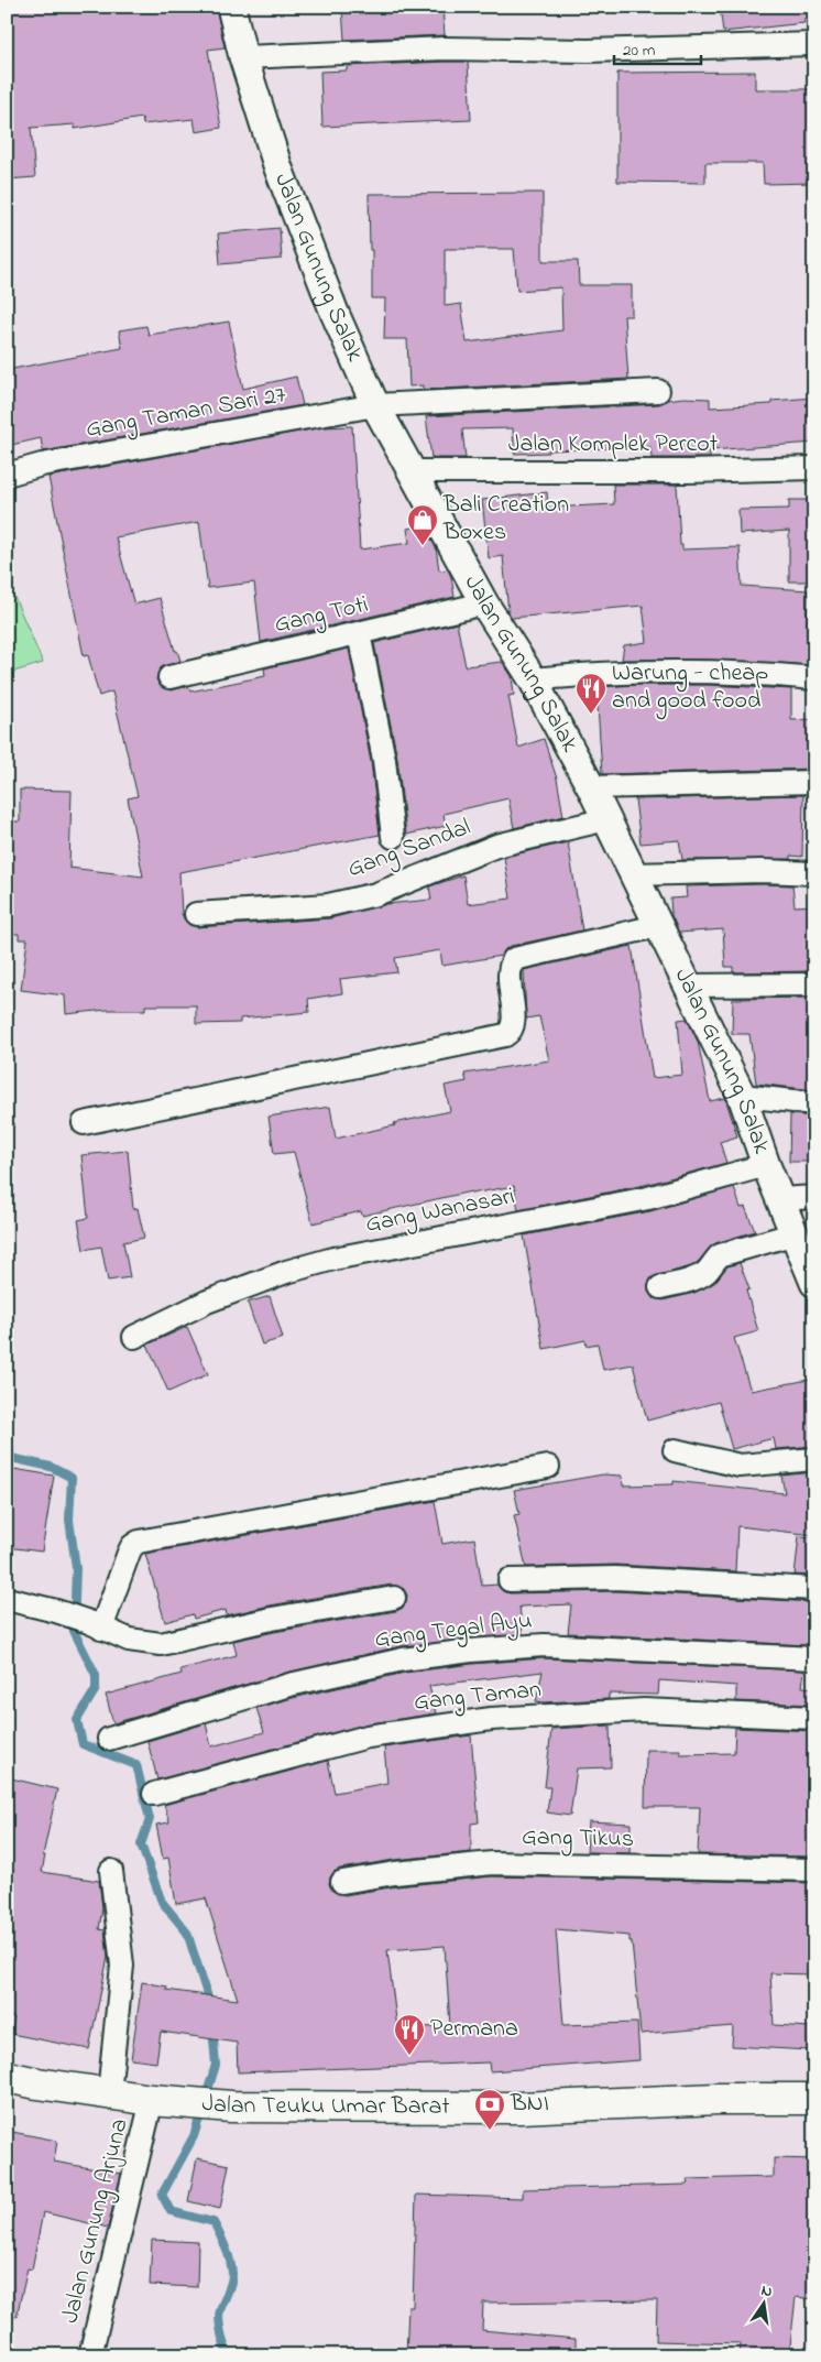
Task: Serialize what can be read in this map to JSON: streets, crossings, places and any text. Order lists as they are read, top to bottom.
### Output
{
  "streets": {
    "main road": ["Jalan Teuku Umar Barat"],
    "street": [
      "Jalan Gunung Salak",
      "Gang Taman Sari 27",
      "Jalan Komplek Percot",
      "Gang Toti",
      "Gang Sandal",
      "Gang Wanasari",
      "Gang Tegal Ayu",
      "Gang Taman",
      "Gang Tikus",
      "Jalan Gunung Arjuna"
    ]
  },
  "crossings": [
    ["Jalan Gunung Salak", "Gang Taman Sari 27"],
    ["Jalan Gunung Salak", "Jalan Komplek Percot"],
    ["Jalan Gunung Salak", "Gang Toti"],
    ["Jalan Gunung Salak", "Gang Sandal"],
    ["Jalan Gunung Salak", "Gang Wanasari"],
    ["Jalan Teuku Umar Barat", "Jalan Gunung Arjuna"]
  ],
  "places": {
    "shop": ["Bali Creation Boxes"],
    "restaurant": ["Warung - cheap and good food", "Permana"],
    "bank": ["BNI"]
  },
  "scale_bar": "20 m",
  "north": "top"
}
